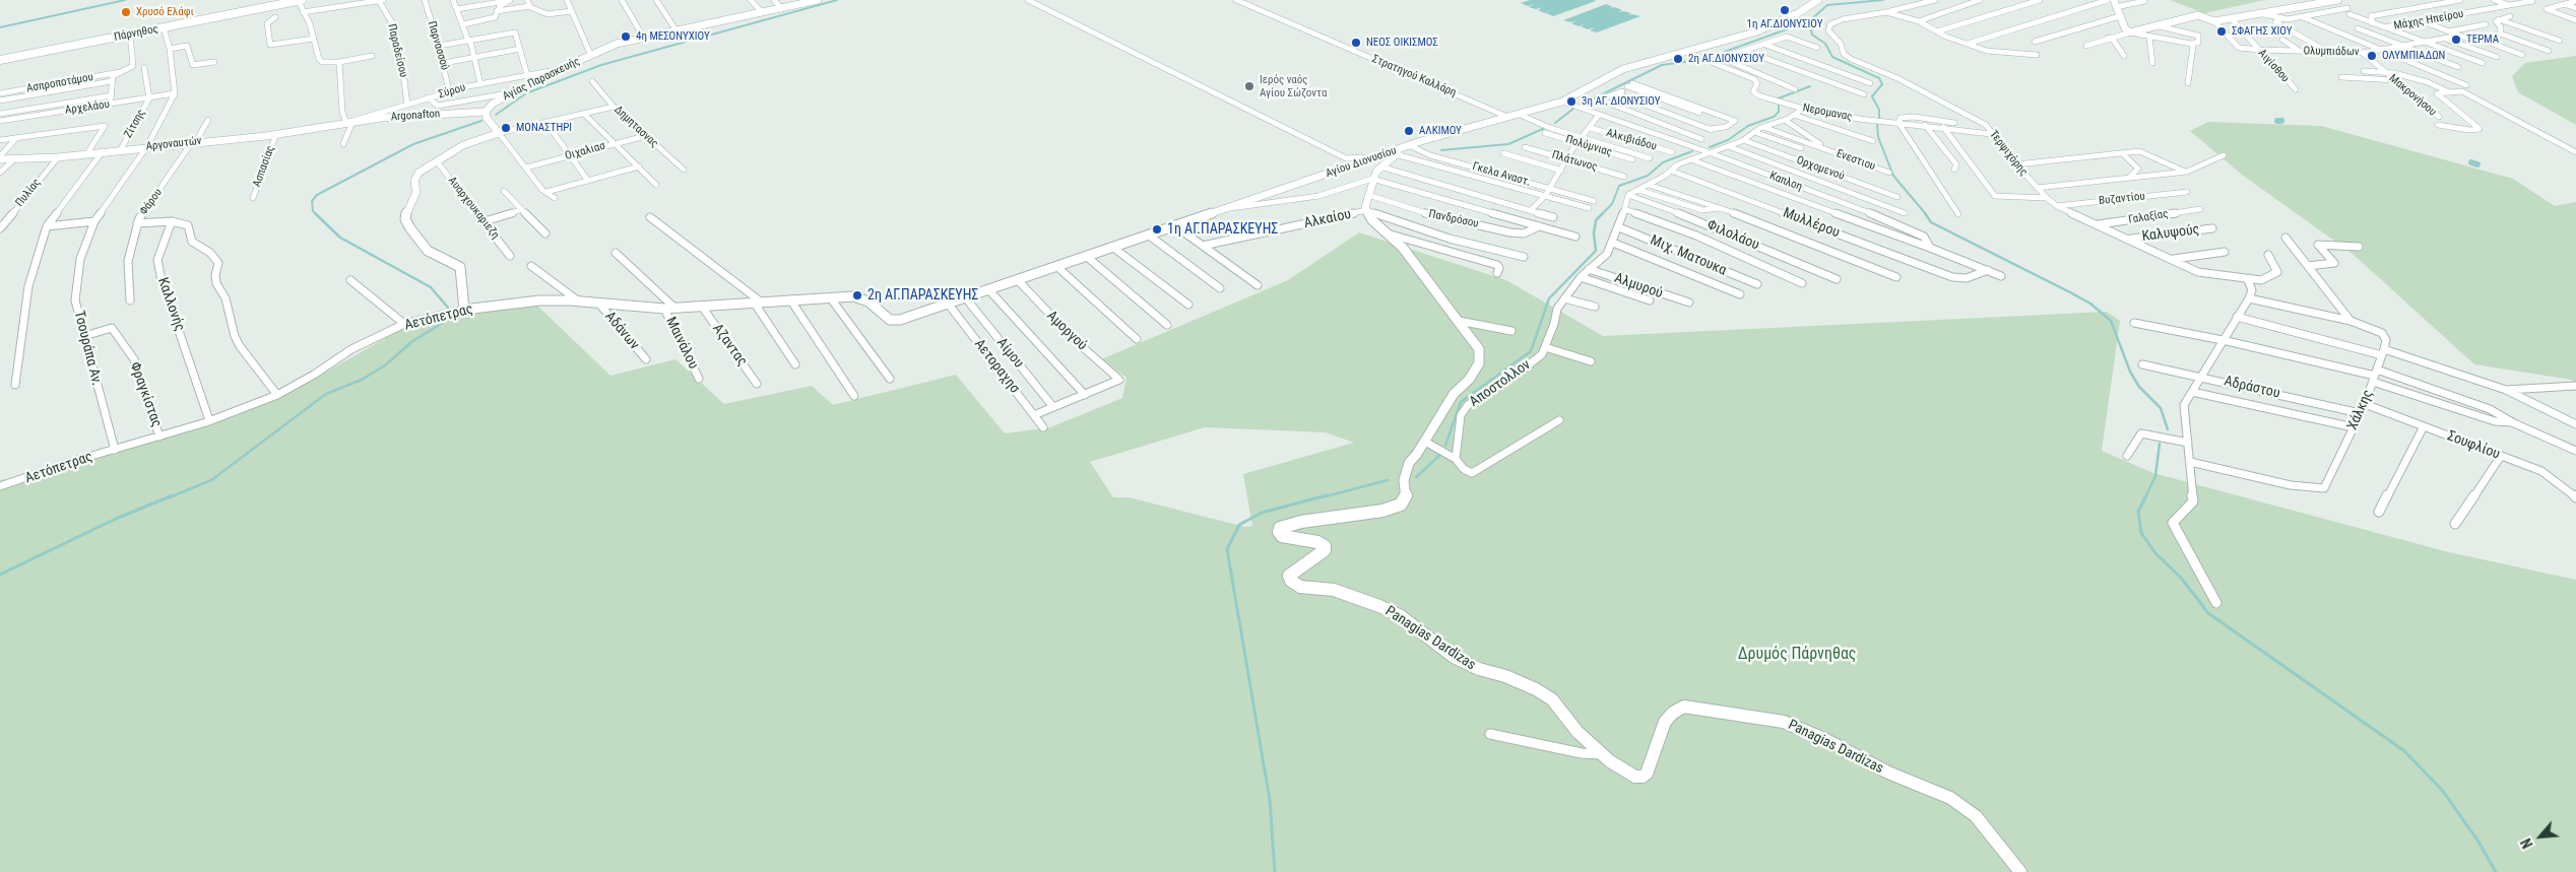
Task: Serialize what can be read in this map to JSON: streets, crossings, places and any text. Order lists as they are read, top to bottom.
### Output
{
  "streets": {
    "main road": ["Πάρνηθος"],
    "street": [
      "Μάχης Ηπείρου",
      "Παρνασσού",
      "Παραδείσου",
      "Ολυμπιάδων",
      "Αιγίσθου",
      "Στρατηγού Καλλάρη",
      "Αγίας Παρασκευής",
      "Ασπροποτάμου",
      "Σύρου",
      "Μακρονήσου",
      "Αρχελάου",
      "Νερομανας",
      "Argonafton",
      "Ζίτσης",
      "Δημητασνας",
      "Αλκιβιάδου",
      "Αργοναυτών",
      "Πολύμνιας",
      "Οιχαλιασ",
      "Τερψιχόρης",
      "Ενεστιου",
      "Πλάτωνος",
      "Αγίου Διονυσίου",
      "Ασπασίας",
      "Ορχομενού",
      "Γκελα Αναστ.",
      "Καπλοη",
      "Πυλίας",
      "Βυζαντίου",
      "Φάρου",
      "Αυαρχουκαριεζη",
      "Γαλαξίας",
      "Αλκαίου",
      "Πανδρόσου",
      "Μυλλέρου",
      "Καλυψούς",
      "Φιλολάου",
      "Μιχ. Ματουκα",
      "Αλμυρού",
      "Καλλονής",
      "Αετόπετρας",
      "Αδάνων",
      "Αμοργού",
      "Μαινάλου",
      "Αζαντας",
      "Τσουράπα Αν.",
      "Αίμου",
      "Αετοραχησ",
      "Αποστολλον",
      "Αδράστου",
      "Φραγκίστας",
      "Χάλκης",
      "Σουφλίου",
      "Panagias Dardizas"
    ]
  },
  "crossings": [
    ["Παρνασσού", "Σύρου"],
    ["Παραδείσου", "Σύρου"],
    ["Ολυμπιάδων", "Αιγίσθου"],
    ["Ολυμπιάδων", "Μακρονήσου"],
    ["Στρατηγού Καλλάρη", "Αγίου Διονυσίου"],
    ["Αγίας Παρασκευής", "Σύρου"],
    ["Αγίας Παρασκευής", "Argonafton"],
    ["Σύρου", "Argonafton"],
    ["Σύρου", "Αργοναυτών"],
    ["Αρχελάου", "Ζίτσης"],
    ["Αρχελάου", "Τσουράπα Αν."],
    ["Νερομανας", "Τερψιχόρης"],
    ["Νερομανας", "Αγίου Διονυσίου"],
    ["Argonafton", "Αργοναυτών"],
    ["Ζίτσης", "Αργοναυτών"],
    ["Δημητασνας", "Οιχαλιασ"],
    ["Αργοναυτών", "Ασπασίας"],
    ["Αργοναυτών", "Πυλίας"],
    ["Αργοναυτών", "Φάρου"],
    ["Αργοναυτών", "Τσουράπα Αν."],
    ["Τερψιχόρης", "Βυζαντίου"],
    ["Τερψιχόρης", "Γαλαξίας"],
    ["Τερψιχόρης", "Καλυψούς"],
    ["Αγίου Διονυσίου", "Γκελα Αναστ."],
    ["Αγίου Διονυσίου", "Καπλοη"],
    ["Αγίου Διονυσίου", "Αετόπετρας"],
    ["Αγίου Διονυσίου", "Αμοργού"],
    ["Αγίου Διονυσίου", "Αίμου"],
    ["Αγίου Διονυσίου", "Αετοραχησ"],
    ["Καπλοη", "Μυλλέρου"],
    ["Αλκαίου", "Panagias Dardizas"],
    ["Φιλολάου", "Αποστολλον"],
    ["Μιχ. Ματουκα", "Αποστολλον"],
    ["Αλμυρού", "Αποστολλον"],
    ["Καλλονής", "Αετόπετρας"],
    ["Αετόπετρας", "Αδάνων"],
    ["Αετόπετρας", "Μαινάλου"],
    ["Αετόπετρας", "Αζαντας"],
    ["Αετόπετρας", "Τσουράπα Αν."],
    ["Αετόπετρας", "Φραγκίστας"],
    ["Τσουράπα Αν.", "Φραγκίστας"],
    ["Αδράστου", "Χάλκης"],
    ["Χάλκης", "Σουφλίου"]
  ],
  "parks": ["Δρυμός Πάρνηθας"],
  "places": [
    "1η ΑΓ.ΔΙΟΝΥΣΙΟΥ",
    "Χρυσό Ελάφι",
    "ΣΦΑΓΗΣ ΧΙΟΥ",
    "4η ΜΕΣΟΝΥΧΙΟΥ",
    "ΤΕΡΜΑ",
    "ΝΕΟΣ ΟΙΚΙΣΜΟΣ",
    "ΟΛΥΜΠΙΑΔΩΝ",
    "2η ΑΓ.ΔΙΟΝΥΣΙΟΥ",
    "Ιερός ναός Αγίου Σώζοντα",
    "3η ΑΓ. ΔΙΟΝΥΣΙΟΥ",
    "ΜΟΝΑΣΤΗΡΙ",
    "ΑΛΚΙΜΟΥ",
    "1η ΑΓ.ΠΑΡΑΣΚΕΥΗΣ",
    "2η ΑΓ.ΠΑΡΑΣΚΕΥΗΣ"
  ],
  "north": "bottom left"
}
